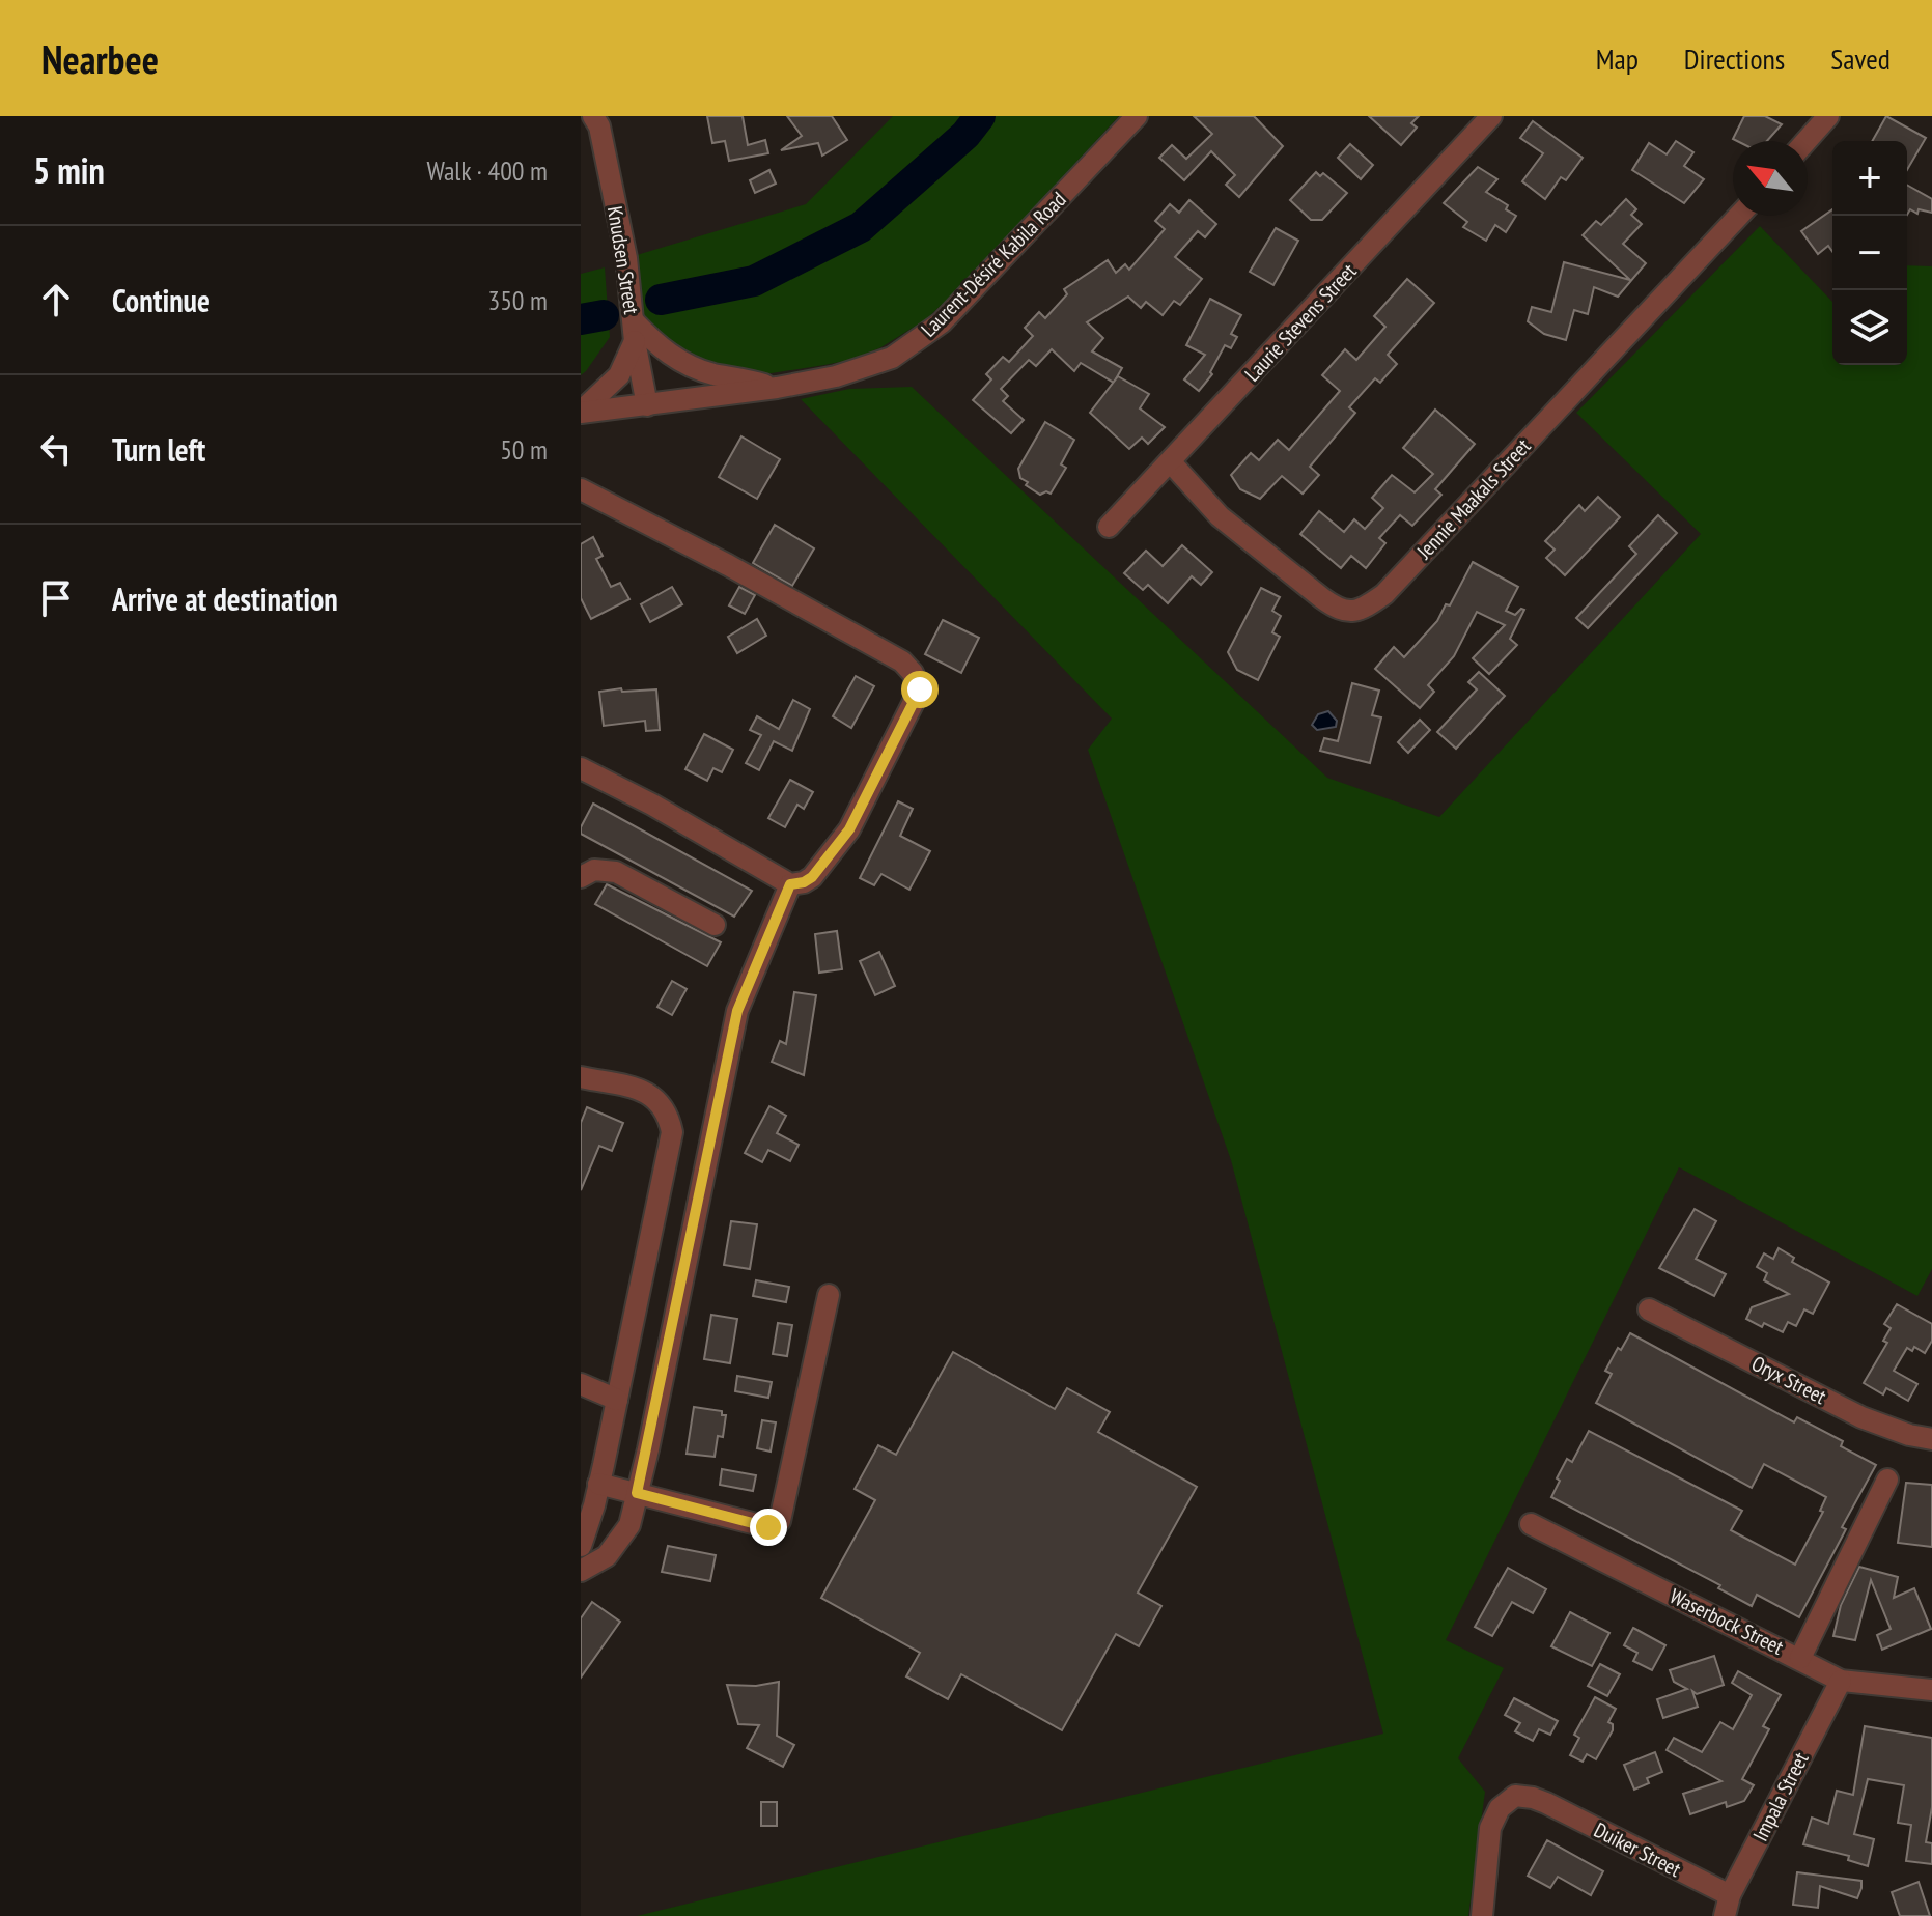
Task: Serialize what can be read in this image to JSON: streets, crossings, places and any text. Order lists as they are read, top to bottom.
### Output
{
  "streets": {
    "street": [
      "Knudsen Street",
      "Laurent-Désiré Kabila Road",
      "Laurie Stevens Street",
      "Jennie Maakals Street",
      "Oryx Street",
      "Waserbock Street",
      "Impala Street",
      "Duiker Street"
    ]
  },
  "crossings": [
    ["Knudsen Street", "Laurent-Désiré Kabila Road"],
    ["Laurie Stevens Street", "Jennie Maakals Street"],
    ["Waserbock Street", "Impala Street"],
    ["Impala Street", "Duiker Street"]
  ],
  "north": "top left",
  "page": {
    "header": "Nearbee",
    "nav": ["Map", "Directions", "Saved"],
    "heading": ["5 min", "Walk · 400 m"],
    "map_buttons": ["+", "−"],
    "list": [
      ["Continue", "350 m"],
      ["Turn left", "50 m"],
      "Arrive at destination"
    ]
  }
}
